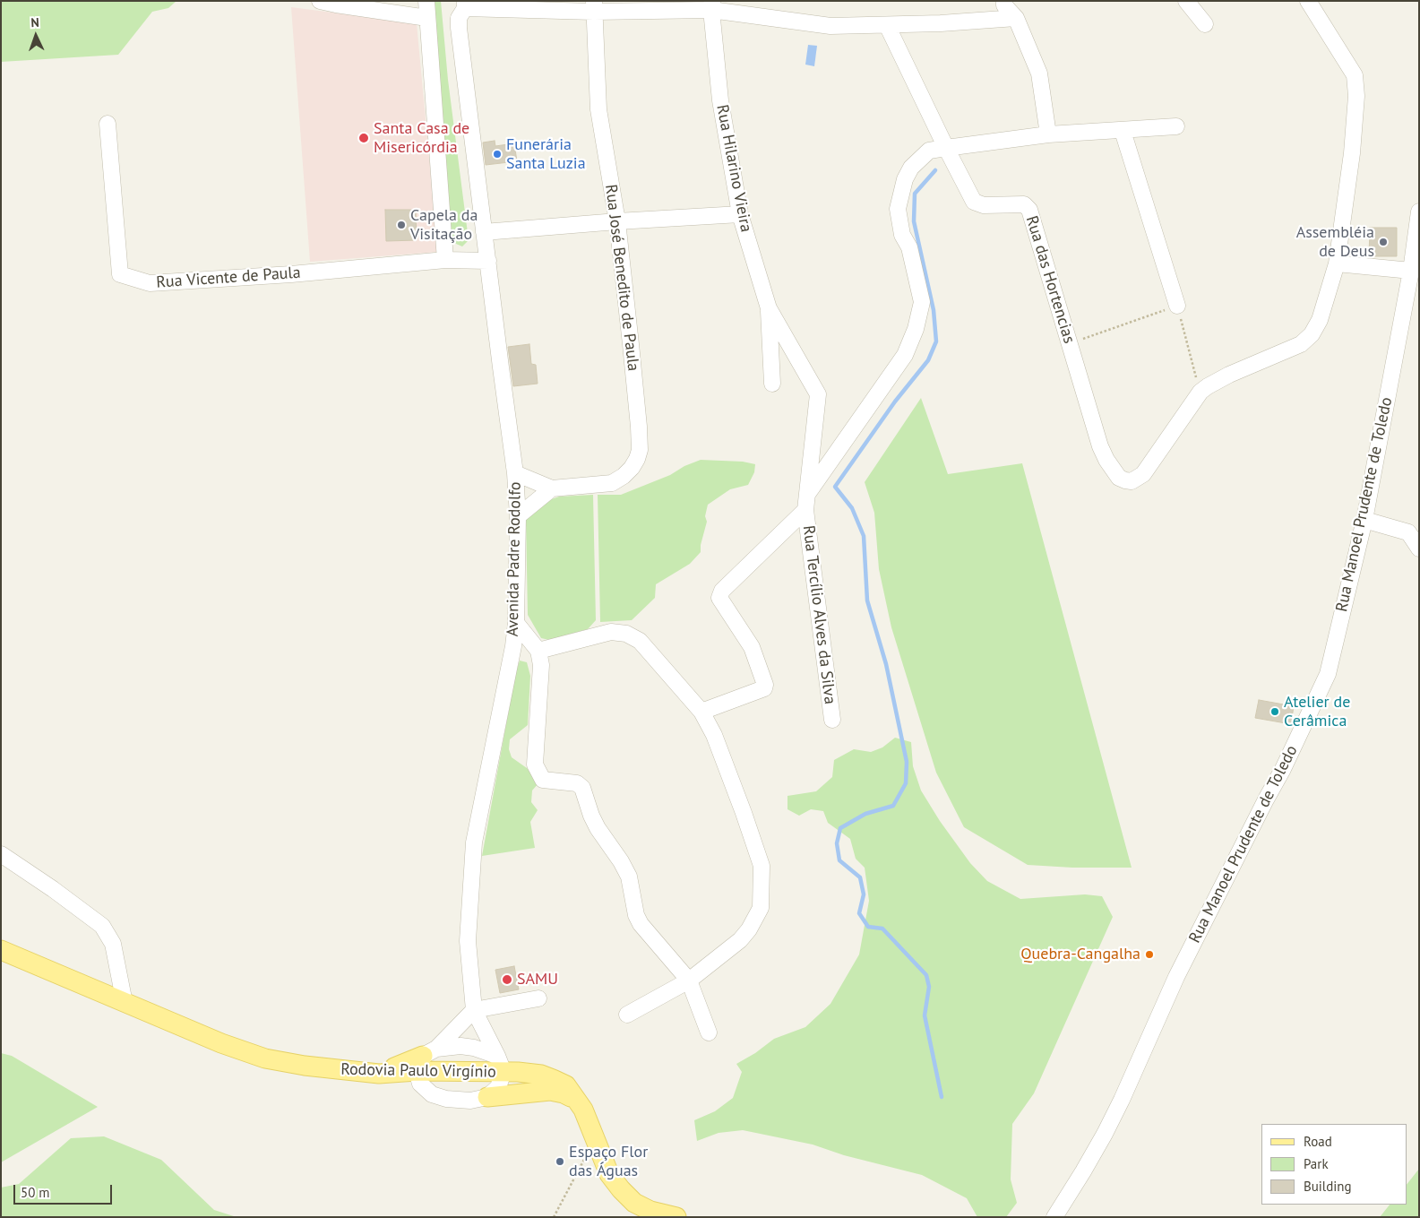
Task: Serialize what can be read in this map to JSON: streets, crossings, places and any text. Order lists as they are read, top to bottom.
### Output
{
  "streets": {
    "main road": ["Rodovia Paulo Virgínio"],
    "street": [
      "Rua Hilarino Vieira",
      "Rua Vicente de Paula",
      "Rua José Benedito de Paula",
      "Rua das Hortencias",
      "Rua Manoel Prudente de Toledo",
      "Avenida Padre Rodolfo",
      "Rua Tercílio Alves da Silva"
    ]
  },
  "crossings": [
    ["Rua Hilarino Vieira", "Rua Tercílio Alves da Silva"],
    ["Rua Vicente de Paula", "Avenida Padre Rodolfo"],
    ["Avenida Padre Rodolfo", "Rodovia Paulo Virgínio"]
  ],
  "places": [
    "Santa Casa de Misericórdia",
    "Funerária Santa Luzia",
    "Capela da Visitação",
    "Assembléia de Deus",
    "Atelier de Cerâmica",
    "Quebra-Cangalha",
    "SAMU",
    "Espaço Flor das Águas"
  ],
  "legend": ["Road", "Park", "Building"],
  "scale_bar": "50 m",
  "north": "top"
}
